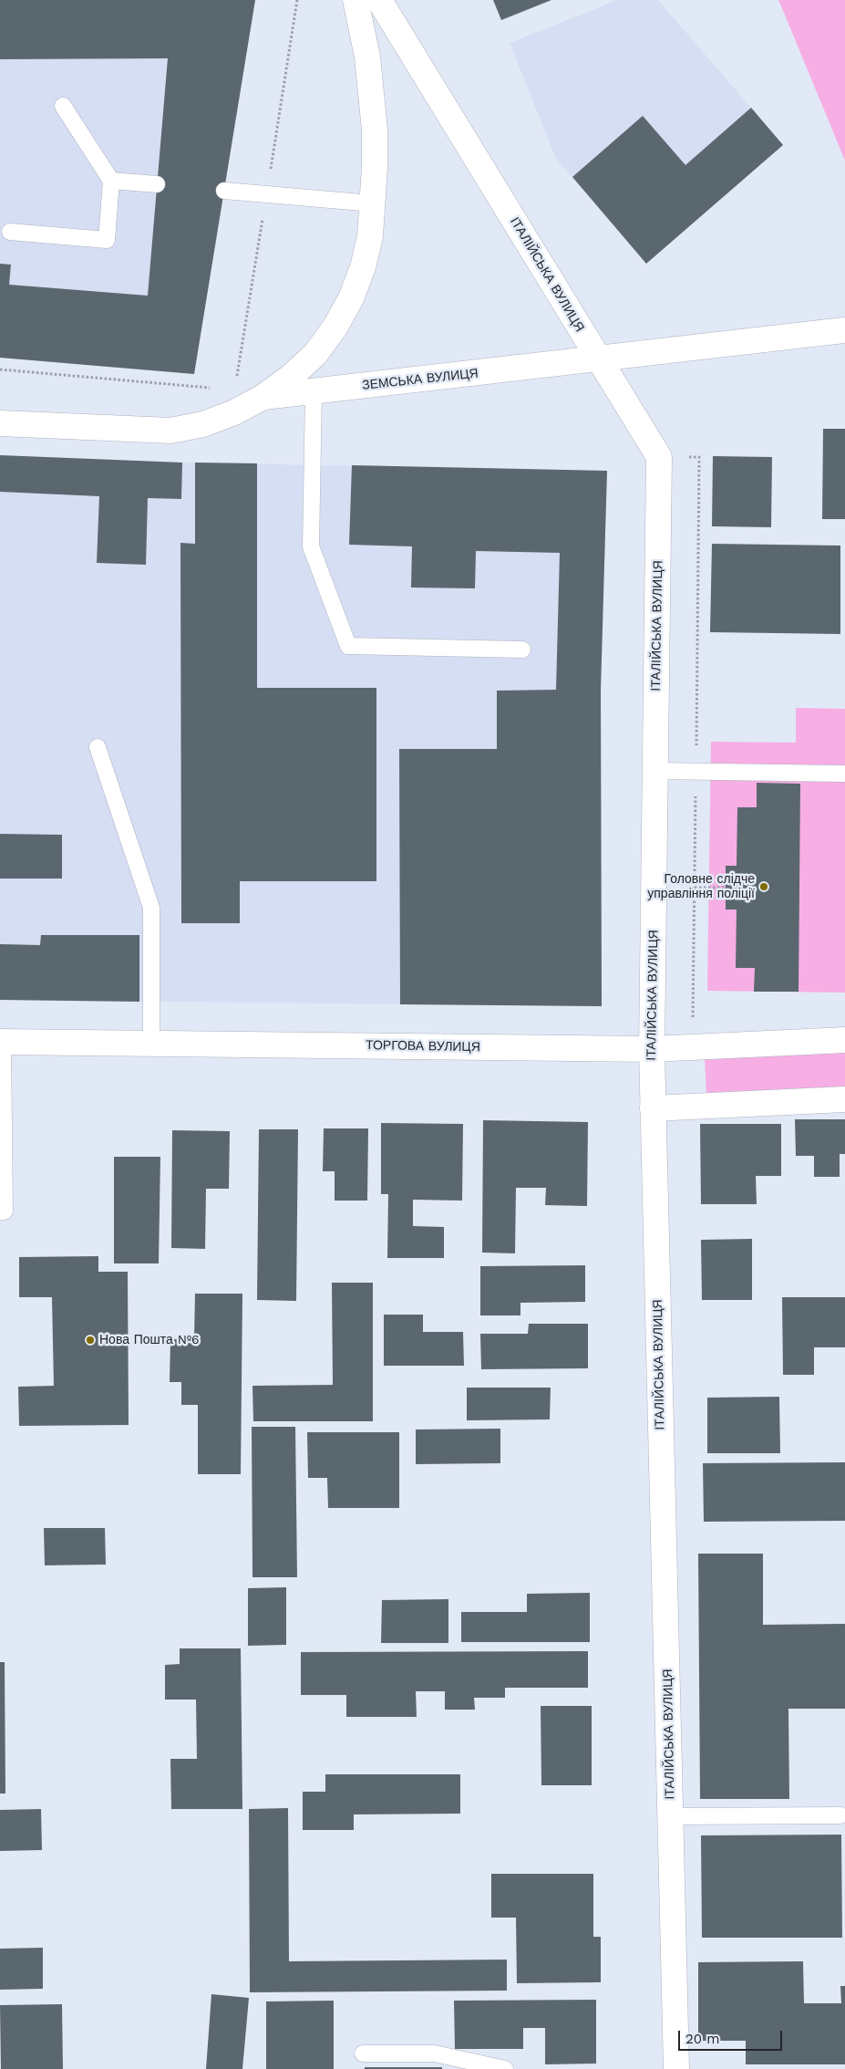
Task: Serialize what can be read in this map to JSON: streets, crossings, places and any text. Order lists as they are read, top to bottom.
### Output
{
  "streets": {
    "street": ["ІТАЛІЙСЬКА ВУЛИЦЯ", "ЗЕМСЬКА ВУЛИЦЯ", "ТОРГОВА ВУЛИЦЯ"]
  },
  "crossings": [
    ["ІТАЛІЙСЬКА ВУЛИЦЯ", "ЗЕМСЬКА ВУЛИЦЯ"],
    ["ІТАЛІЙСЬКА ВУЛИЦЯ", "ТОРГОВА ВУЛИЦЯ"]
  ],
  "places": ["Головне слідче управління поліції", "Нова Пошта №6"],
  "scale_bar": "20 m"
}
